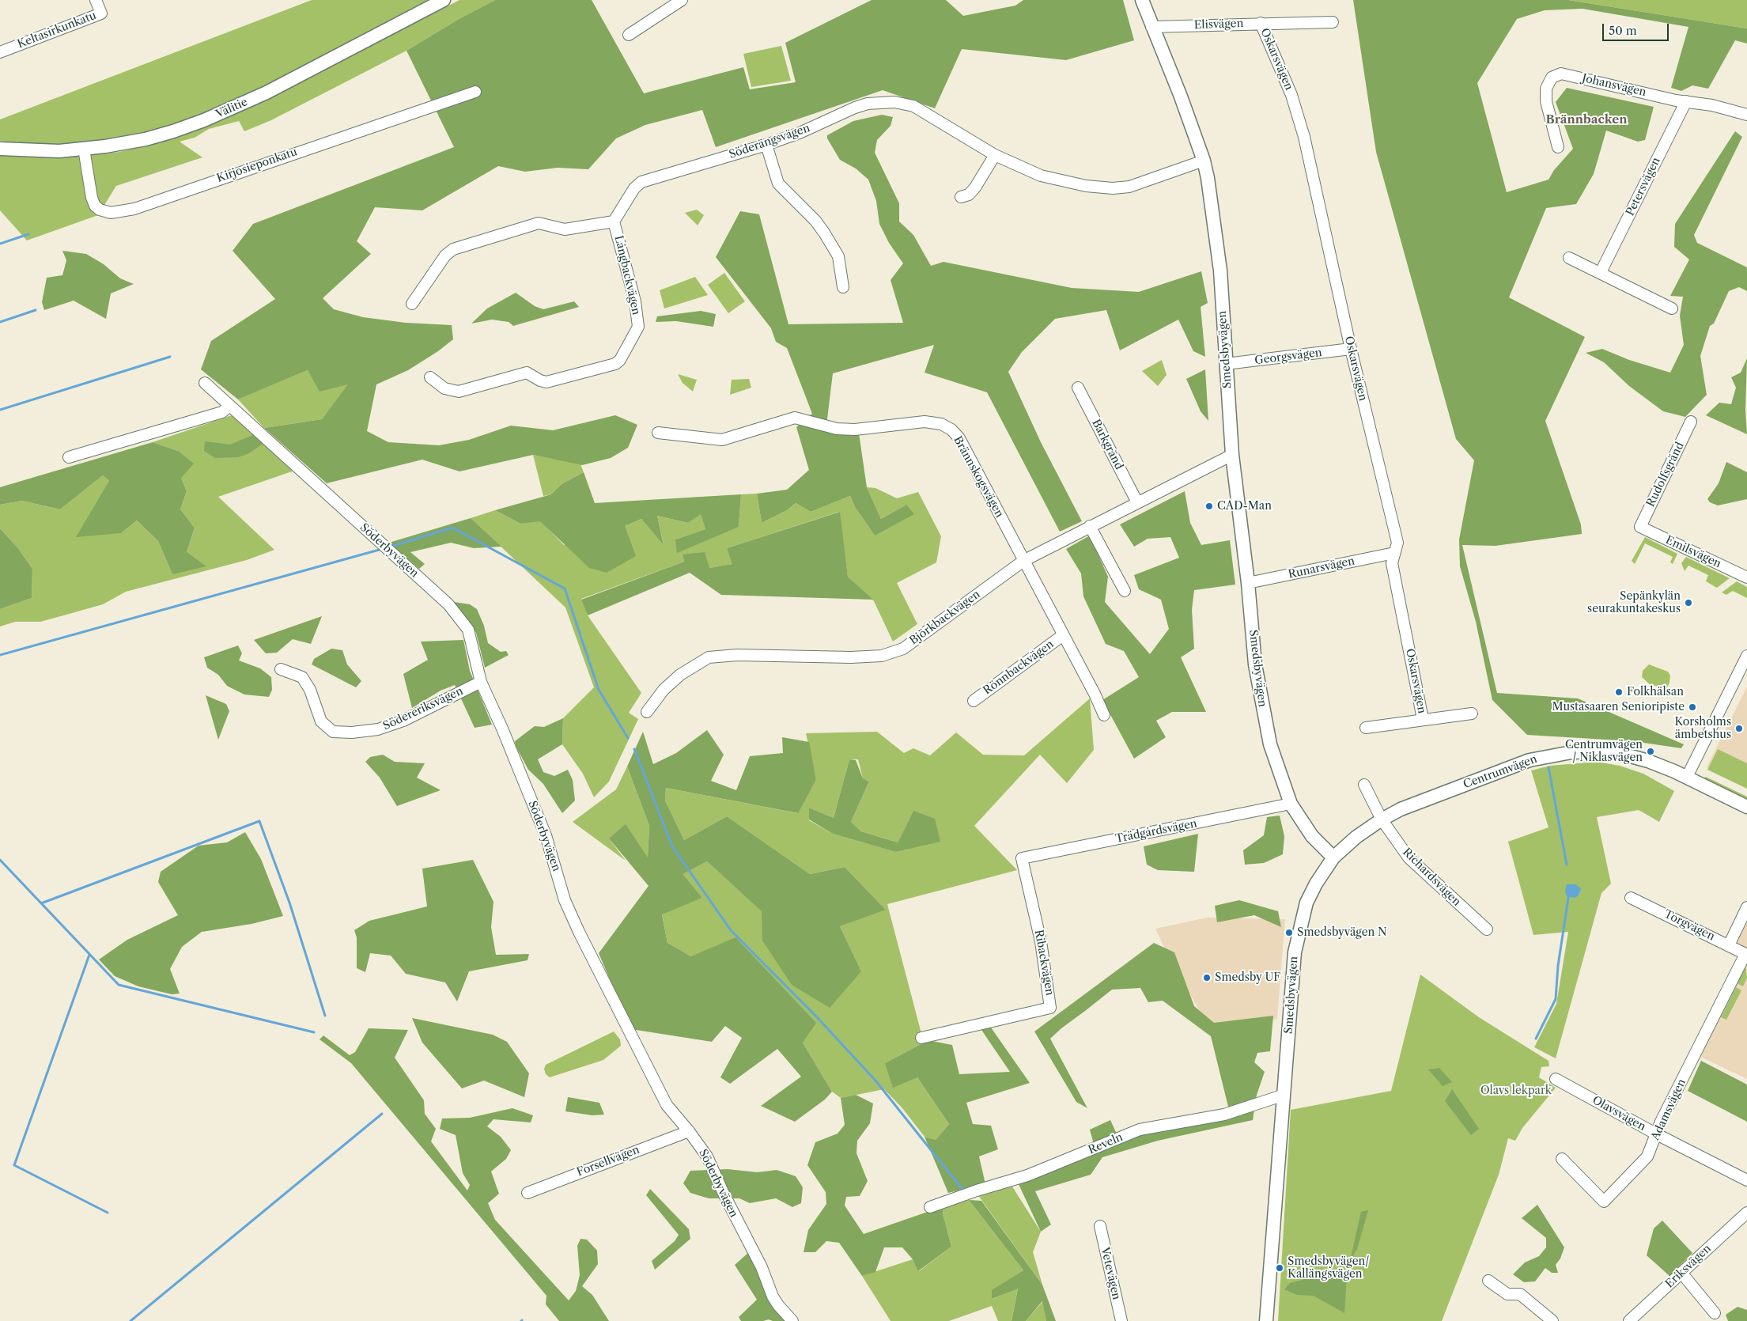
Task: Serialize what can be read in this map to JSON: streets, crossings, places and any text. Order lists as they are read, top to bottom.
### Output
{
  "streets": {
    "main road": ["Välitie", "Smedsbyvägen", "Centrumvägen"],
    "street": [
      "Elisvägen",
      "Keltasirkunkatu",
      "Oskarsvägen",
      "Johansvägen",
      "Söderängsvägen",
      "Kirjosieponkatu",
      "Petersvägen",
      "Långbackvägen",
      "Georgsvägen",
      "Barkgränd",
      "Rudolfsgränd",
      "Brännskogsvägen",
      "Söderbyvägen",
      "Emilsvägen",
      "Runarsvägen",
      "Björkbackvägen",
      "Rönnbackvägen",
      "Södereriksvägen",
      "Trädgårdsvägen",
      "Richardsvägen",
      "Torgvägen",
      "Ribackvägen",
      "Adamsvägen",
      "Olavsvägen",
      "Reveln",
      "Forsellvägen",
      "Eriksvägen",
      "Vetevägen"
    ]
  },
  "crossings": [
    ["Elisvägen", "Oskarsvägen"],
    ["Elisvägen", "Smedsbyvägen"],
    ["Oskarsvägen", "Georgsvägen"],
    ["Oskarsvägen", "Runarsvägen"],
    ["Johansvägen", "Petersvägen"],
    ["Välitie", "Kirjosieponkatu"],
    ["Söderängsvägen", "Långbackvägen"],
    ["Söderängsvägen", "Smedsbyvägen"],
    ["Smedsbyvägen", "Georgsvägen"],
    ["Smedsbyvägen", "Runarsvägen"],
    ["Smedsbyvägen", "Björkbackvägen"],
    ["Smedsbyvägen", "Centrumvägen"],
    ["Smedsbyvägen", "Trädgårdsvägen"],
    ["Smedsbyvägen", "Reveln"],
    ["Barkgränd", "Björkbackvägen"],
    ["Rudolfsgränd", "Emilsvägen"],
    ["Brännskogsvägen", "Björkbackvägen"],
    ["Brännskogsvägen", "Rönnbackvägen"],
    ["Söderbyvägen", "Södereriksvägen"],
    ["Söderbyvägen", "Forsellvägen"],
    ["Björkbackvägen", "Rönnbackvägen"],
    ["Centrumvägen", "Richardsvägen"],
    ["Trädgårdsvägen", "Ribackvägen"],
    ["Torgvägen", "Adamsvägen"],
    ["Adamsvägen", "Olavsvägen"]
  ],
  "districts": ["Brännbacken"],
  "parks": ["Olavs lekpark"],
  "places": [
    "CAD-Man",
    "Sepänkylän seurakuntakeskus",
    "Folkhälsan",
    "Mustasaaren Senioripiste",
    "Korsholms ämbetshus",
    "Centrumvägen / Niklasvägen",
    "Smedsbyvägen N",
    "Smedsby UF",
    "Smedsbyvägen/ Kallängsvägen"
  ],
  "scale_bar": "50 m"
}
